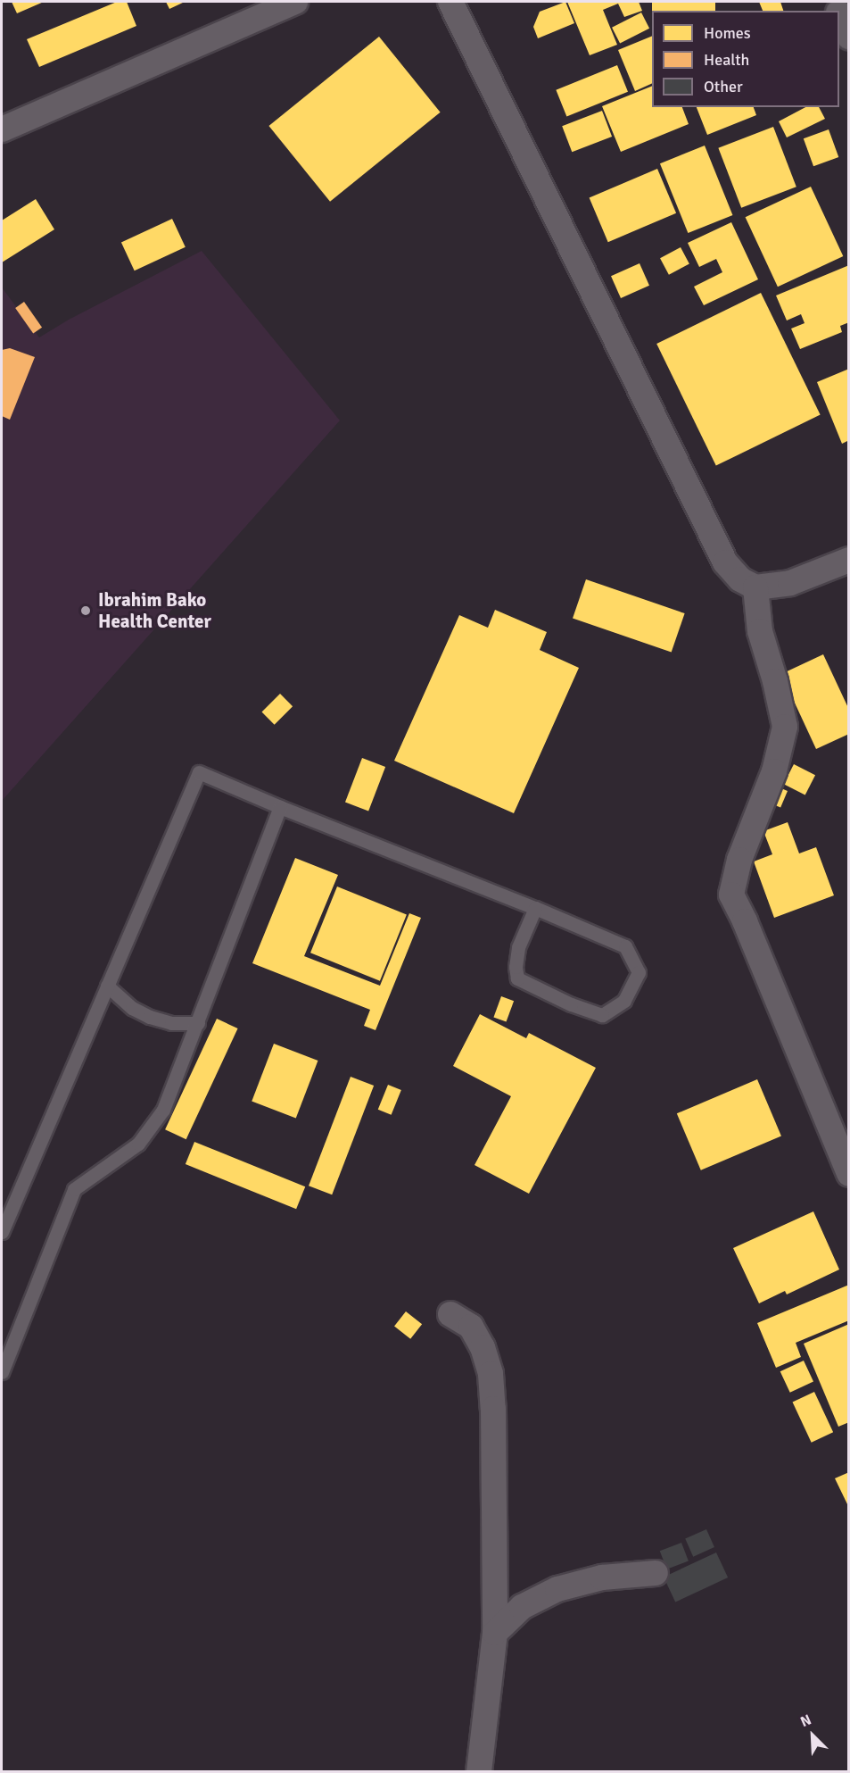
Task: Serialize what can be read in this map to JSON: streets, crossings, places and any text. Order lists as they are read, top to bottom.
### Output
{
  "places": ["Ibrahim Bako Health Center"],
  "legend": ["Homes", "Health", "Other"],
  "north": "top left"
}
